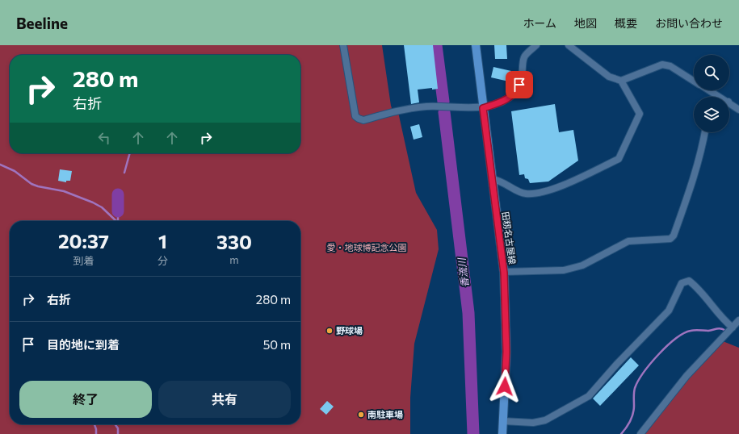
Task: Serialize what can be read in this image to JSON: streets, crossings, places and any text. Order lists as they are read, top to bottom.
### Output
{
  "streets": {
    "main road": ["田籾名古屋線"]
  },
  "water": ["香流川"],
  "parks": ["愛・地球博記念公園"],
  "places": ["野球場", "南駐車場"],
  "page": {
    "header": "Beeline",
    "nav": [
      "ホーム",
      "地図",
      "概要",
      "お問い合わせ"
    ],
    "turn": ["280 m", "右折"],
    "eta": [
      "20:37",
      "到着",
      "1",
      "分",
      "330",
      "m"
    ],
    "list": [
      {
        "name": "右折",
        "value": "280 m"
      },
      {
        "name": "目的地に到着",
        "value": "50 m"
      }
    ],
    "buttons": ["終了", "共有"]
  }
}
